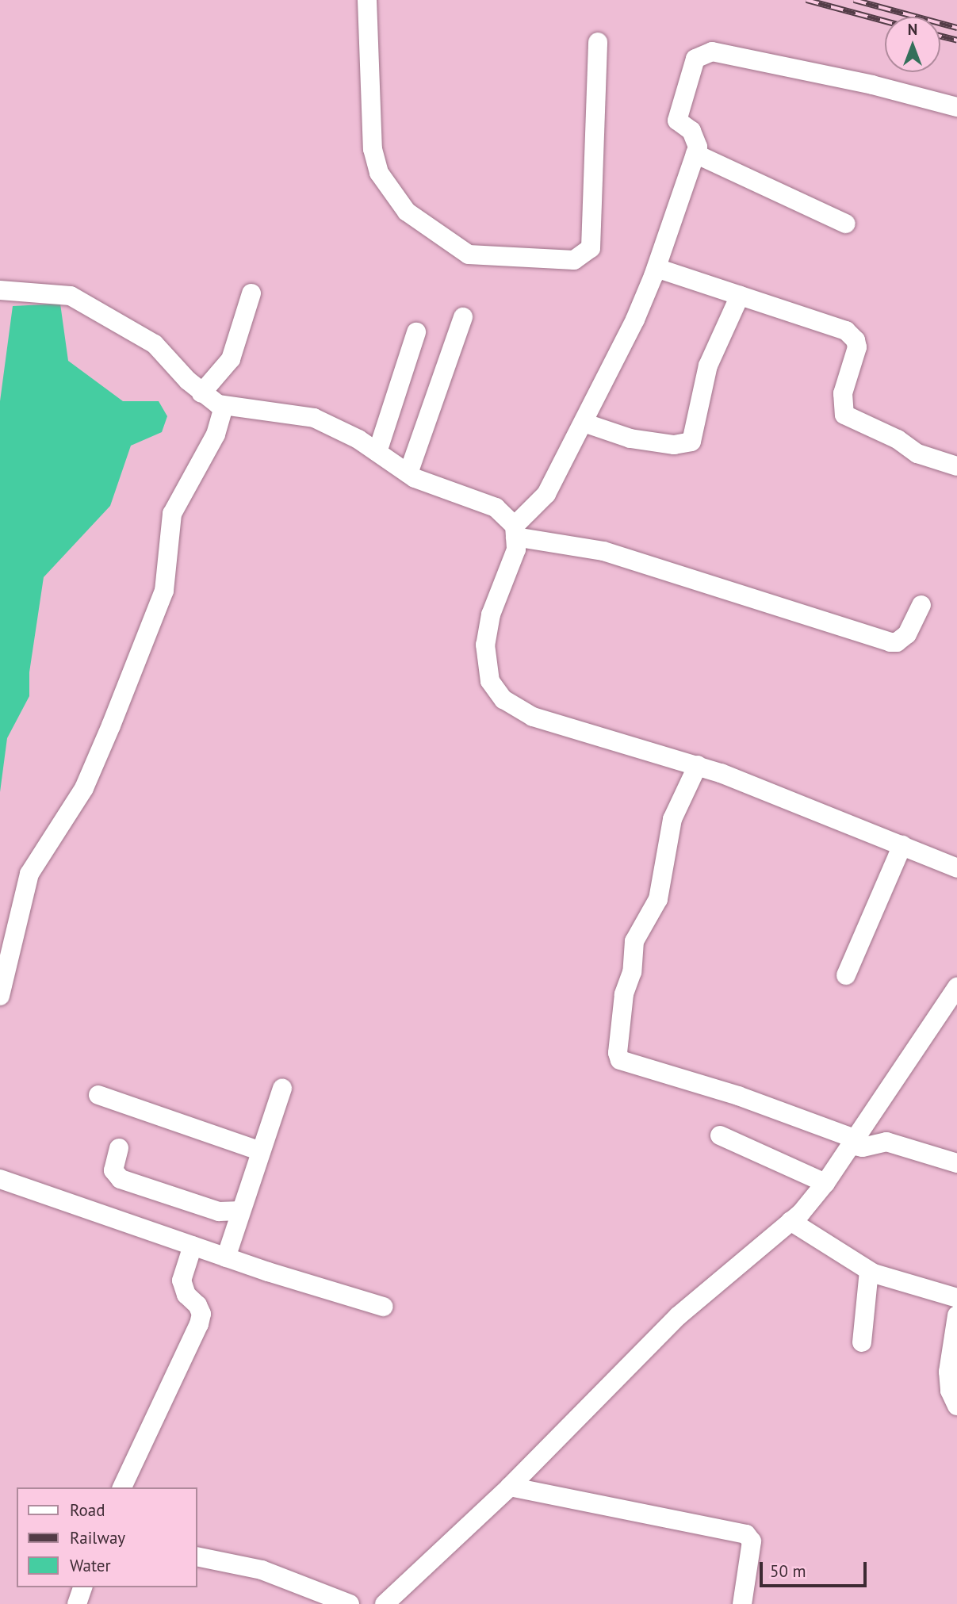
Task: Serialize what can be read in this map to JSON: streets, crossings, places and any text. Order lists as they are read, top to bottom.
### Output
{
  "legend": ["Road", "Railway", "Water"],
  "scale_bar": "50 m",
  "north": "top"
}
